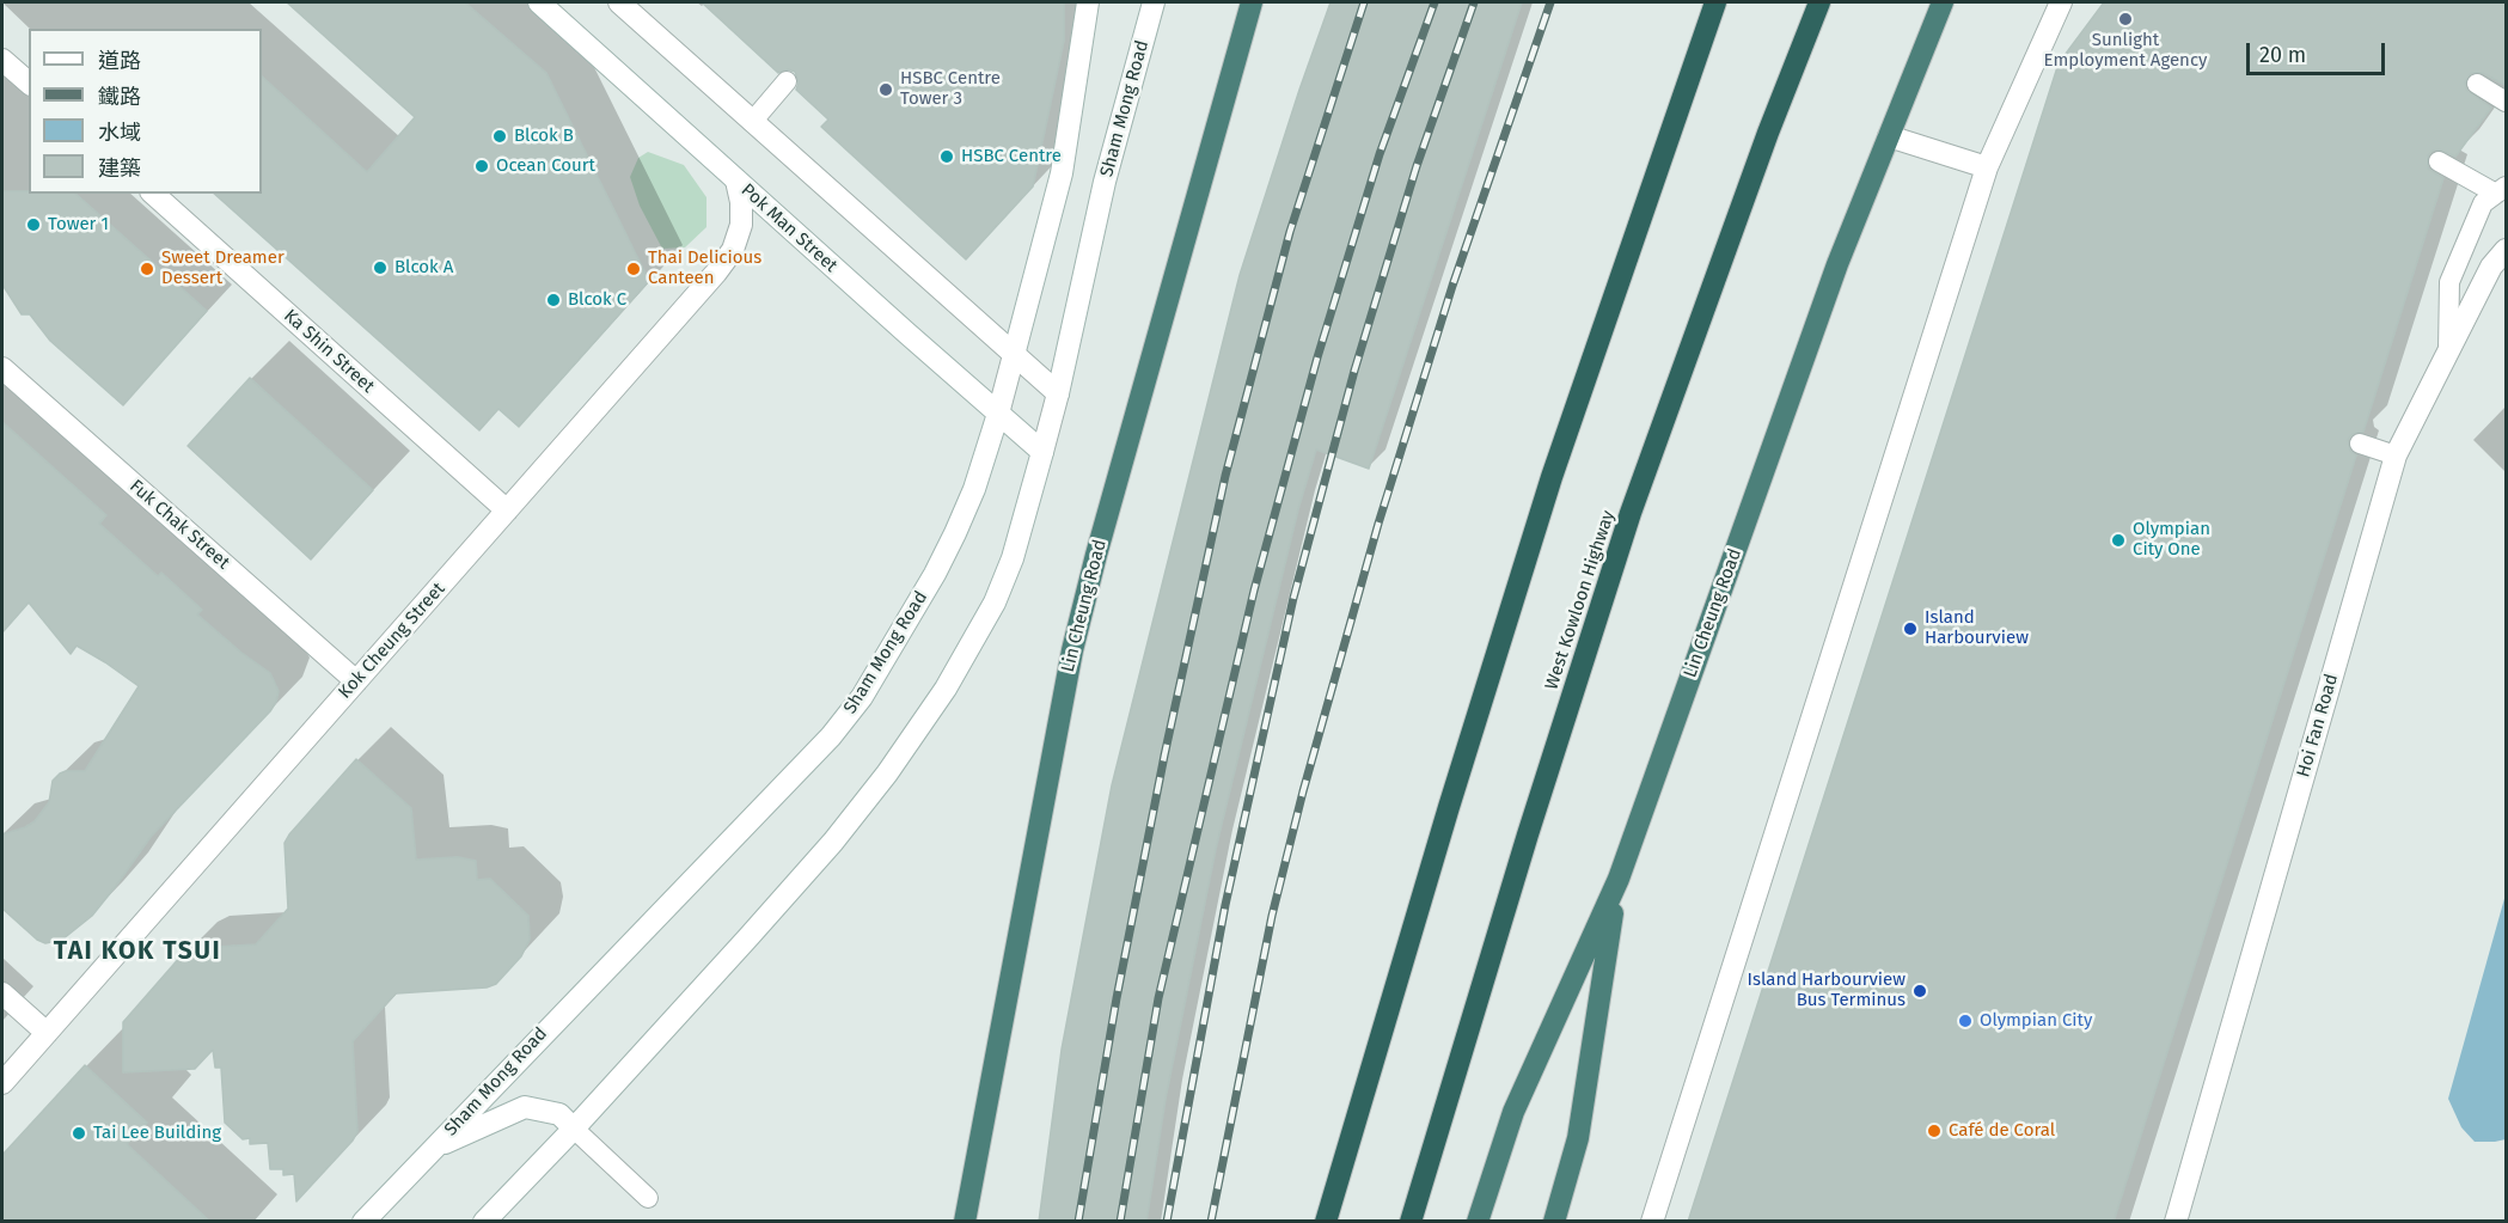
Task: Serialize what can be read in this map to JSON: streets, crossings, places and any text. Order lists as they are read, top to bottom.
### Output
{
  "streets": {
    "highway": ["West Kowloon Highway", "Lin Cheung Road"],
    "street": [
      "Sham Mong Road",
      "Pok Man Street",
      "Ka Shin Street",
      "Fuk Chak Street",
      "Kok Cheung Street",
      "Hoi Fan Road"
    ]
  },
  "crossings": [
    ["Sham Mong Road", "Pok Man Street"],
    ["Pok Man Street", "Kok Cheung Street"],
    ["Ka Shin Street", "Kok Cheung Street"],
    ["Fuk Chak Street", "Kok Cheung Street"]
  ],
  "districts": ["TAI KOK TSUI"],
  "places": [
    "Sunlight Employment Agency",
    "HSBC Centre Tower 3",
    "Blcok B",
    "HSBC Centre",
    "Ocean Court",
    "Tower 1",
    "Blcok A",
    "Sweet Dreamer Dessert",
    "Thai Delicious Canteen",
    "Blcok C",
    "Olympian City One",
    "Island Harbourview",
    "Island Harbourview Bus Terminus",
    "Olympian City",
    "Café de Coral",
    "Tai Lee Building"
  ],
  "legend": [
    "道路",
    "鐵路",
    "水域",
    "建築"
  ],
  "scale_bar": "20 m"
}
